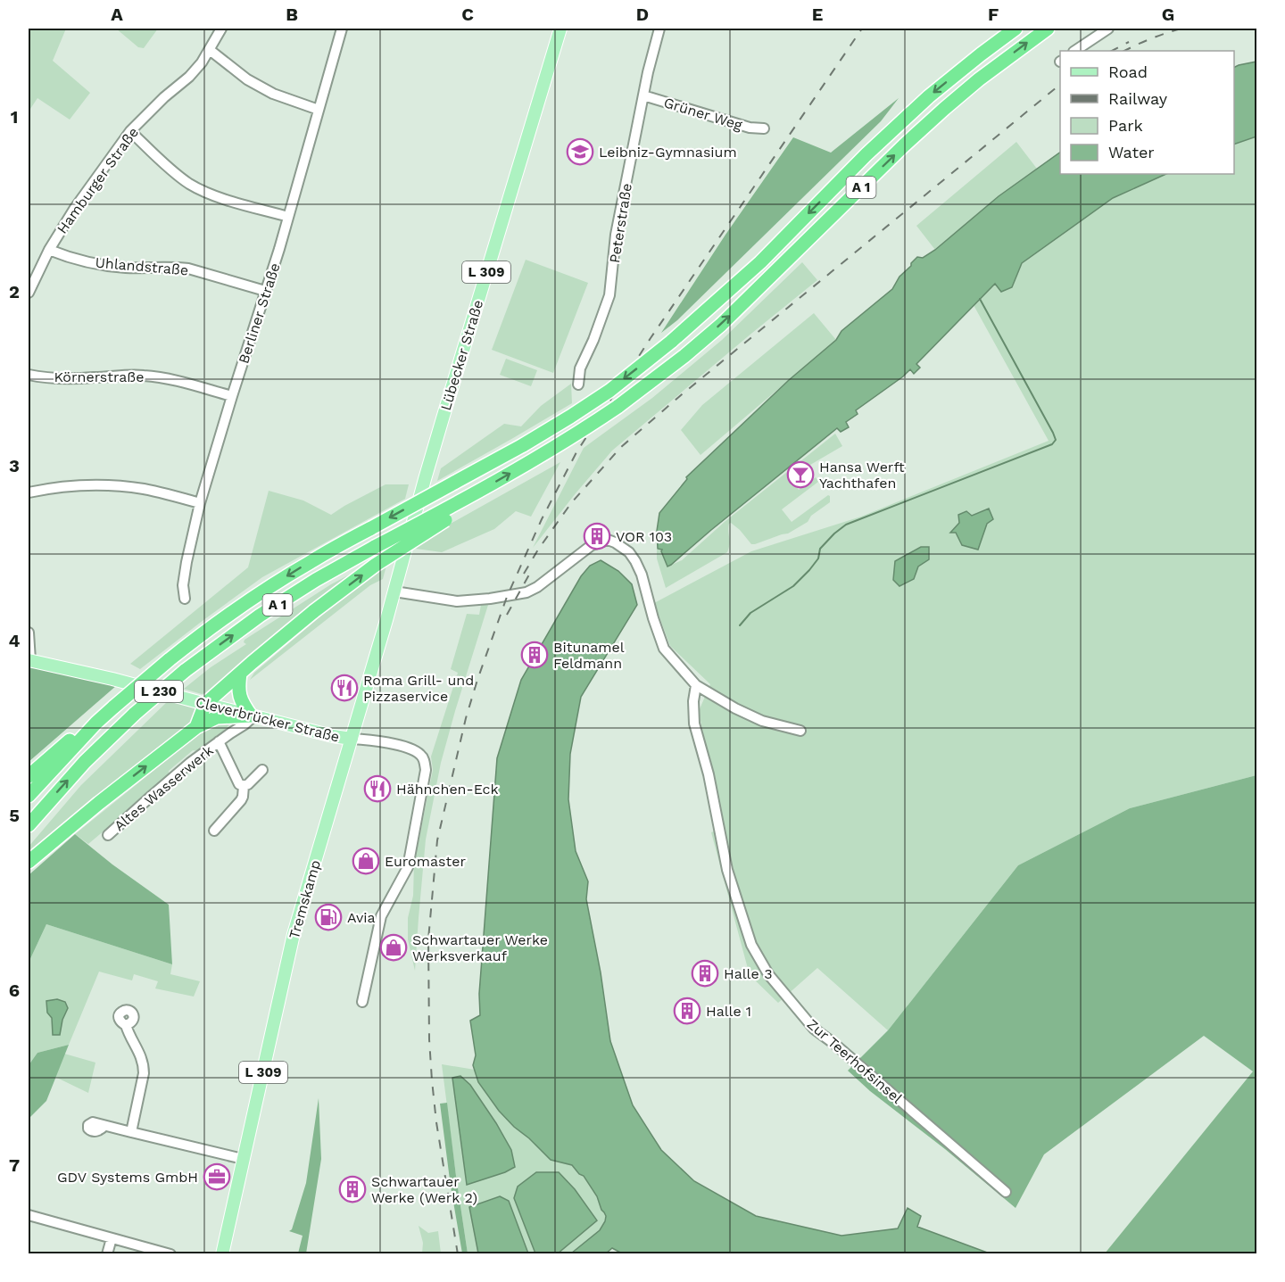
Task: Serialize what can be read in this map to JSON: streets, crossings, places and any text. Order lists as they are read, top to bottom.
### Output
{
  "streets": {
    "highway": ["A 1"],
    "main road": [
      "L 309",
      "Lübecker Straße",
      "L 230",
      "Cleverbrücker Straße",
      "Tremskamp"
    ],
    "street": [
      "Grüner Weg",
      "Hamburger Straße",
      "Peterstraße",
      "Uhlandstraße",
      "Berliner Straße",
      "Körnerstraße",
      "Altes Wasserwerk",
      "Zur Teerhofsinsel"
    ]
  },
  "crossings": [
    ["Grüner Weg", "Peterstraße"],
    ["Hamburger Straße", "Uhlandstraße"],
    ["Uhlandstraße", "Berliner Straße"],
    ["Berliner Straße", "Körnerstraße"],
    ["Lübecker Straße", "Tremskamp"],
    ["Cleverbrücker Straße", "Altes Wasserwerk"],
    ["Cleverbrücker Straße", "Tremskamp"]
  ],
  "places": {
    "school or university": ["Leibniz-Gymnasium"],
    "bar": ["Hansa Werft Yachthafen"],
    "building": [
      "VOR 103",
      "Bitunamel Feldmann",
      "Halle 3",
      "Halle 1",
      "Schwartauer Werke (Werk 2)"
    ],
    "restaurant": ["Roma Grill- und Pizzaservice", "Hähnchen-Eck"],
    "shop": ["Euromaster", "Schwartauer Werke Werksverkauf"],
    "fuel station": ["Avia"],
    "office": ["GDV Systems GmbH"]
  },
  "legend": [
    "Road",
    "Railway",
    "Park",
    "Water"
  ],
  "grid": {
    "columns": [
      "A",
      "B",
      "C",
      "D",
      "E",
      "F",
      "G"
    ],
    "rows": [
      "1",
      "2",
      "3",
      "4",
      "5",
      "6",
      "7"
    ]
  }
}
